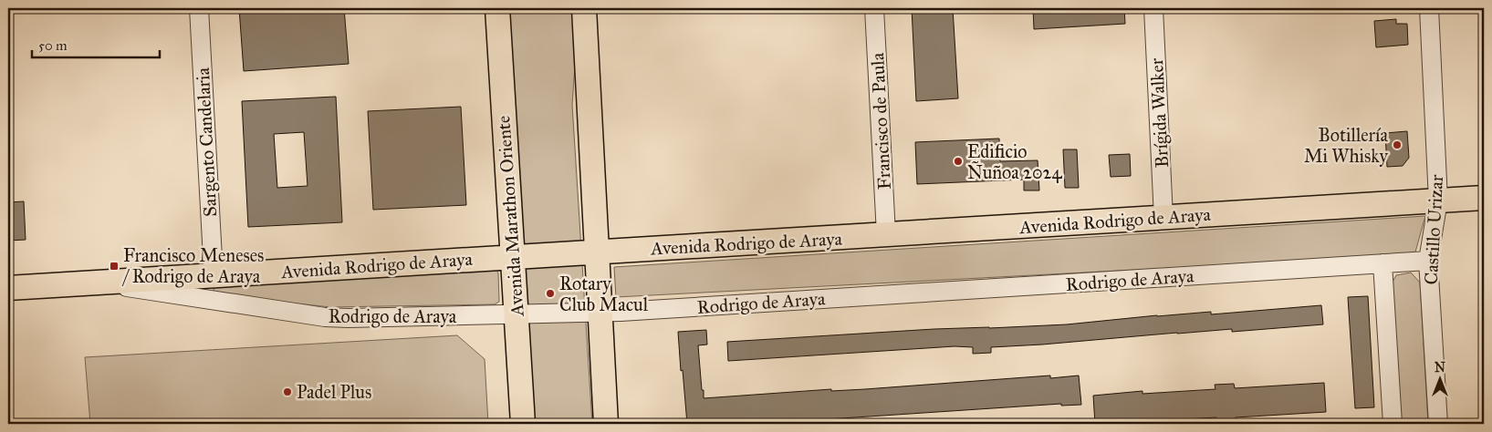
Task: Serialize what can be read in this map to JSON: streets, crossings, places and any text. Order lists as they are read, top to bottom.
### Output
{
  "streets": {
    "main road": ["Avenida Marathon Oriente", "Avenida Rodrigo de Araya"],
    "street": [
      "Brígida Walker",
      "Francisco de Paula",
      "Sargento Candelaria",
      "Castillo Urizar",
      "Rodrigo de Araya"
    ]
  },
  "crossings": [
    ["Brígida Walker", "Avenida Rodrigo de Araya"],
    ["Francisco de Paula", "Avenida Rodrigo de Araya"],
    ["Sargento Candelaria", "Avenida Rodrigo de Araya"],
    ["Avenida Marathon Oriente", "Avenida Rodrigo de Araya"],
    ["Avenida Marathon Oriente", "Rodrigo de Araya"],
    ["Avenida Rodrigo de Araya", "Castillo Urizar"],
    ["Avenida Rodrigo de Araya", "Rodrigo de Araya"],
    ["Castillo Urizar", "Rodrigo de Araya"]
  ],
  "places": {
    "other": [
      "Botillería Mi Whisky",
      "Edificio Ñuñoa 2024",
      "Rotary Club Macul",
      "Padel Plus"
    ],
    "transit": ["Francisco Meneses / Rodrigo de Araya"]
  },
  "scale_bar": "50 m",
  "north": "top"
}
